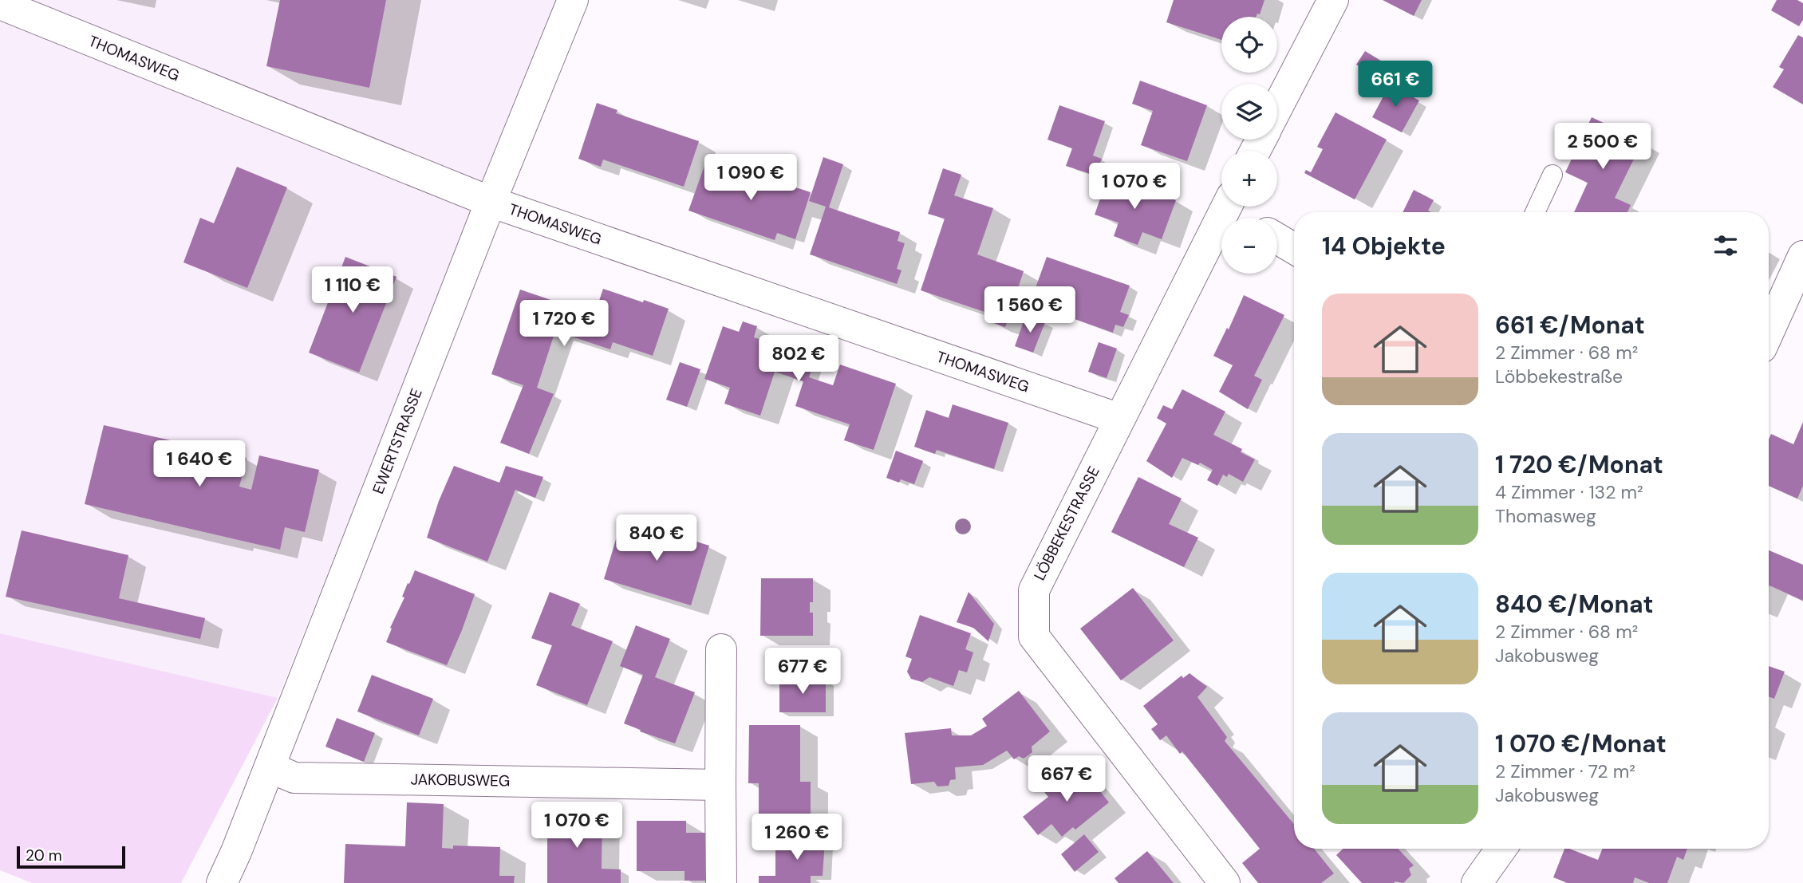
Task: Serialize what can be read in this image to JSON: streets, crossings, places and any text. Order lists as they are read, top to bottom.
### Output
{
  "streets": {
    "street": [
      "THOMASWEG",
      "EWERTSTRASSE",
      "LÖBBEKESTRASSE",
      "JAKOBUSWEG"
    ]
  },
  "crossings": [
    ["THOMASWEG", "EWERTSTRASSE"],
    ["THOMASWEG", "LÖBBEKESTRASSE"],
    ["EWERTSTRASSE", "JAKOBUSWEG"]
  ],
  "scale_bar": "20 m",
  "page": {
    "map_buttons": ["+", "−"],
    "price": [
      "661 €",
      "2 500 €",
      "1 090 €",
      "1 070 €",
      "1 110 €",
      "1 560 €",
      "1 720 €",
      "802 €",
      "1 640 €",
      "840 €",
      "677 €",
      "667 €",
      "1 070 €",
      "1 260 €"
    ],
    "heading": "14 Objekte",
    "list": [
      {
        "name": "661 €/Monat",
        "note": "2 Zimmer · 68 m² · Löbbekestraße"
      },
      {
        "name": "1 720 €/Monat",
        "note": "4 Zimmer · 132 m² · Thomasweg"
      },
      {
        "name": "840 €/Monat",
        "note": "2 Zimmer · 68 m² · Jakobusweg"
      },
      {
        "name": "1 070 €/Monat",
        "note": "2 Zimmer · 72 m² · Jakobusweg"
      }
    ],
    "scale": "20 m"
  }
}
